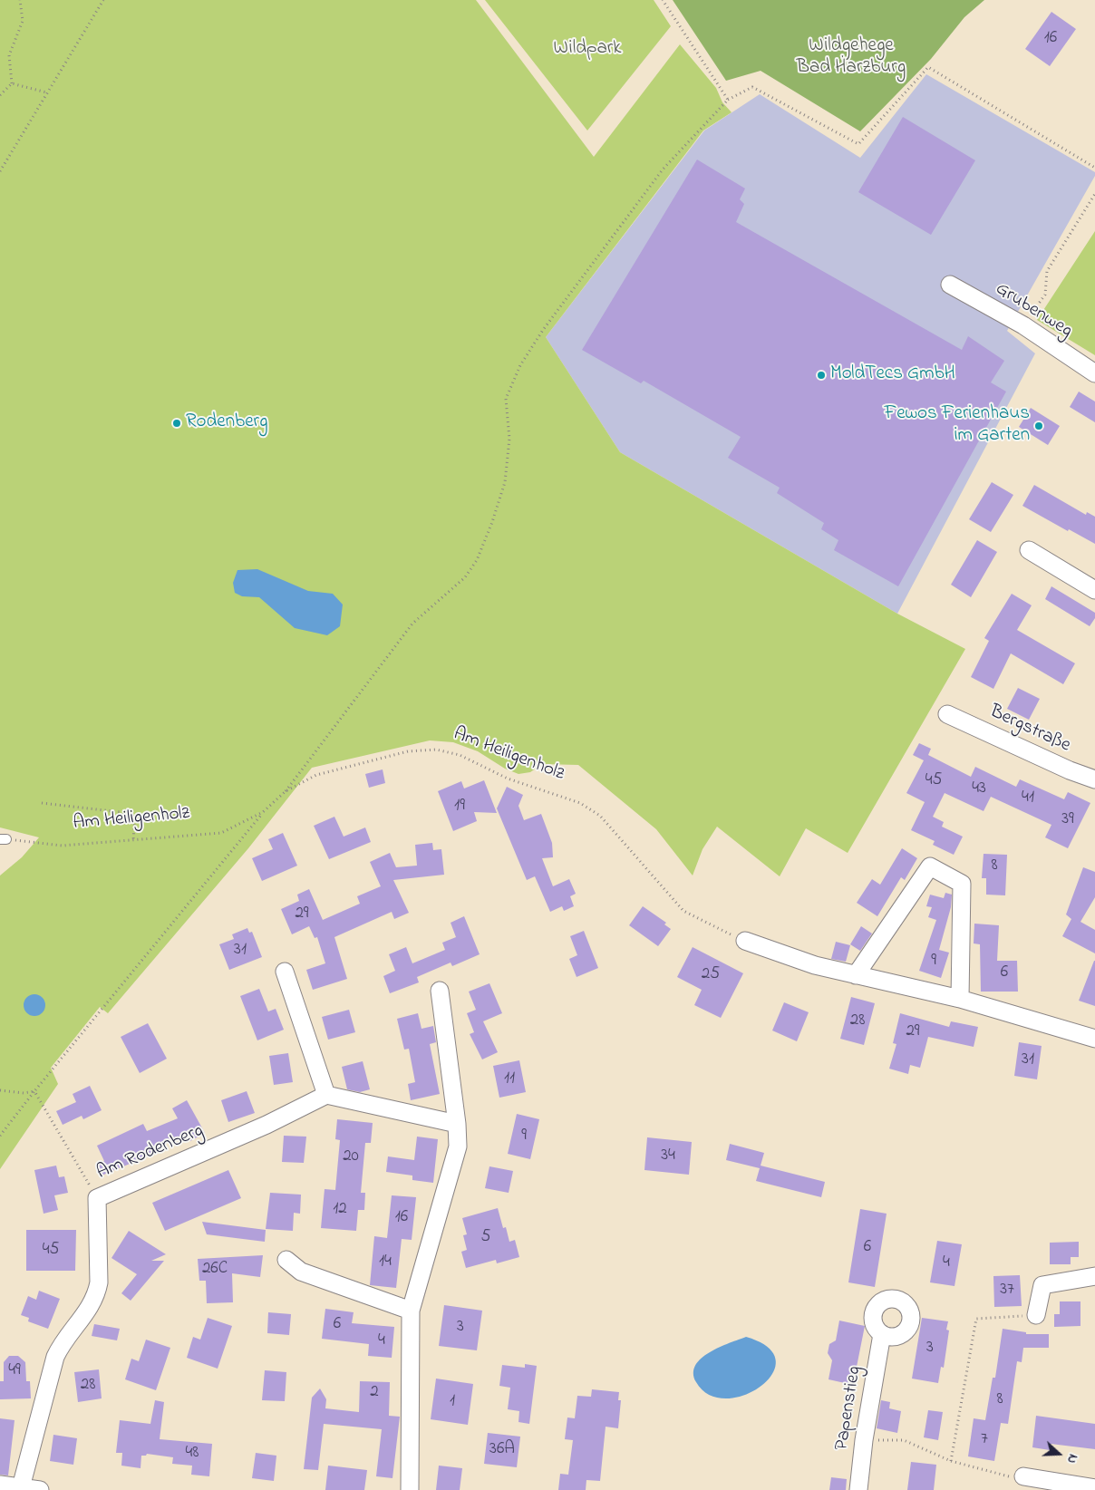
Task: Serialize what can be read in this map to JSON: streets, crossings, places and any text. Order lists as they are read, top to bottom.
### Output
{
  "streets": {
    "street": [
      "Grubenweg",
      "Bergstraße",
      "Am Rodenberg",
      "Papenstieg"
    ],
    "path": ["Am Heiligenholz"]
  },
  "parks": ["Wildgehege Bad Harzburg", "Wildpark"],
  "places": ["MoldTecs GmbH", "Rodenberg", "Fewos Ferienhaus im Garten"],
  "house_numbers": [
    "16",
    "45",
    "43",
    "41",
    "19",
    "39",
    "8",
    "29",
    "31",
    "9",
    "6",
    "25",
    "28",
    "29",
    "31",
    "11",
    "9",
    "34",
    "20",
    "12",
    "16",
    "5",
    "6",
    "45",
    "14",
    "4",
    "26C",
    "37",
    "6",
    "3",
    "4",
    "3",
    "49",
    "28",
    "2",
    "8",
    "1",
    "7",
    "36A",
    "48"
  ],
  "north": "right"
}
